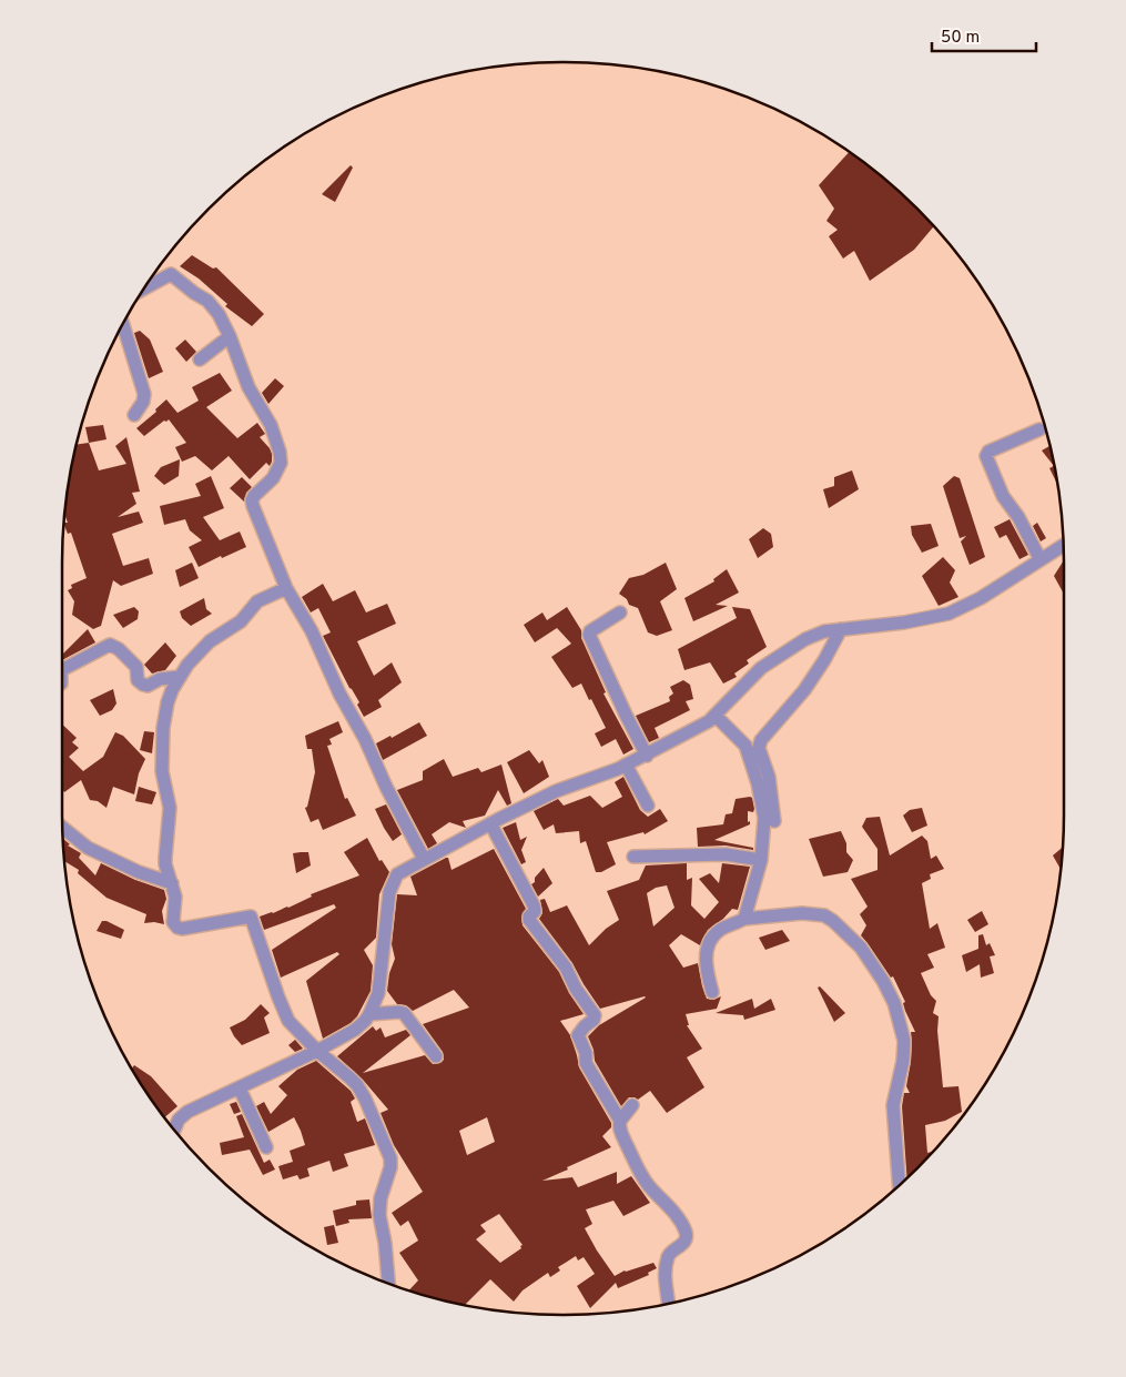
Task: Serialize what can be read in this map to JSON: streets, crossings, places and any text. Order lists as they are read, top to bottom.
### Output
{
  "scale_bar": "50 m"
}
